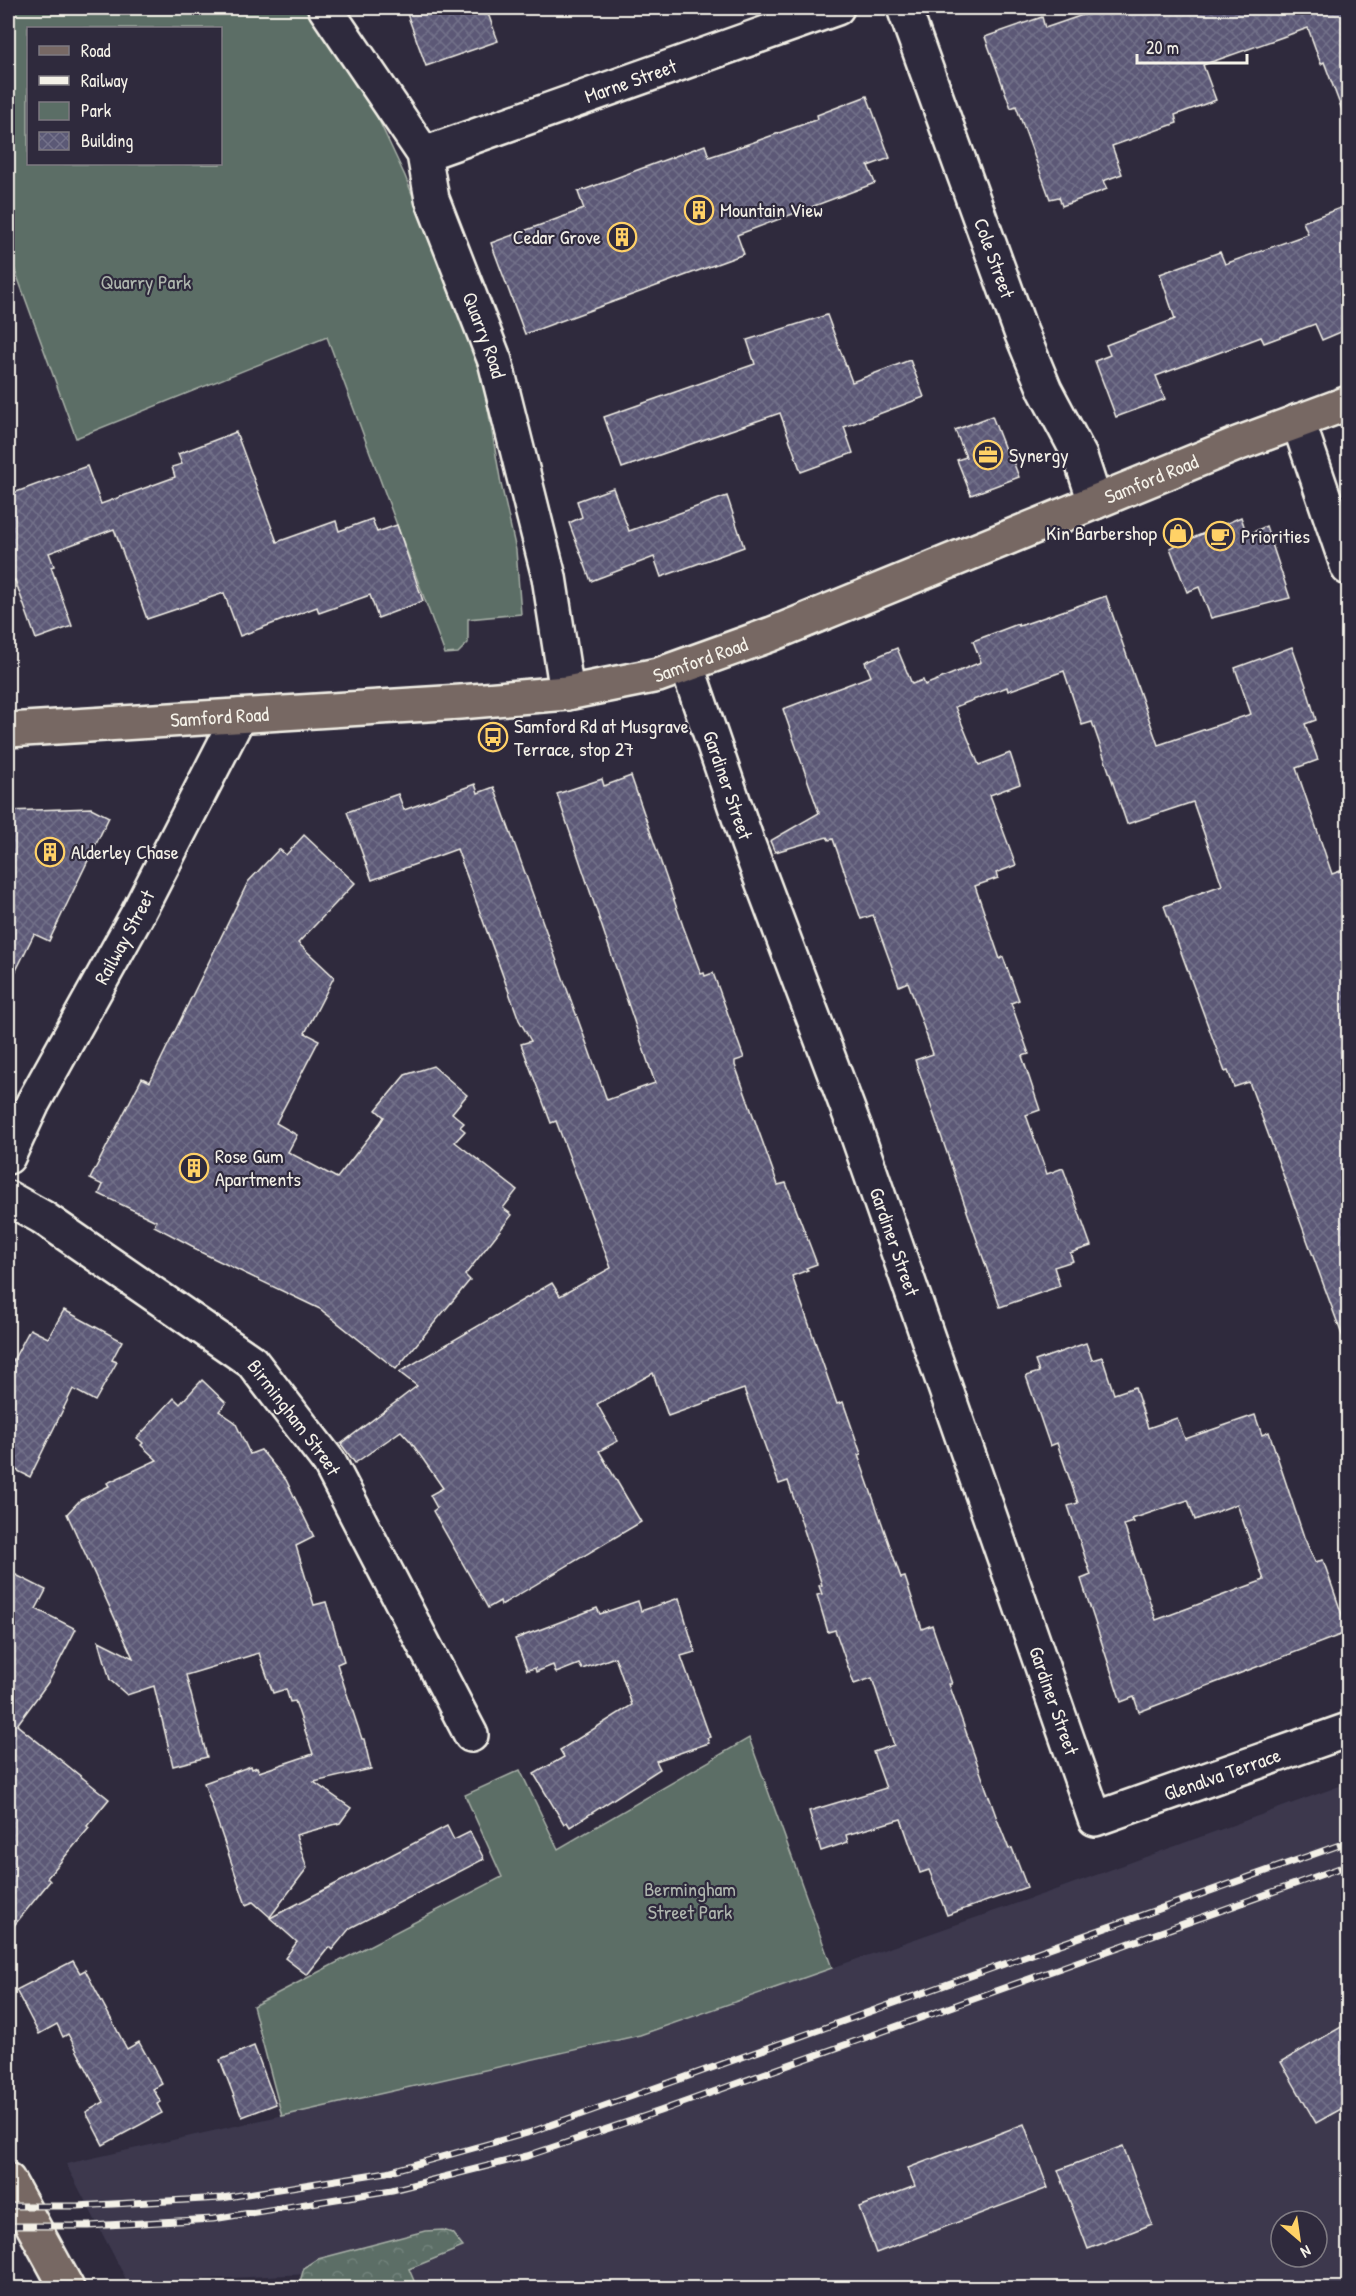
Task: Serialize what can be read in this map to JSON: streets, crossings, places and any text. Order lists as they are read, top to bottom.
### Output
{
  "streets": {
    "main road": ["Samford Road"],
    "street": [
      "Marne Street",
      "Cole Street",
      "Quarry Road",
      "Gardiner Street",
      "Railway Street",
      "Birmingham Street",
      "Glenalva Terrace"
    ]
  },
  "crossings": [
    ["Marne Street", "Quarry Road"],
    ["Cole Street", "Samford Road"],
    ["Quarry Road", "Samford Road"],
    ["Samford Road", "Gardiner Street"],
    ["Samford Road", "Railway Street"],
    ["Gardiner Street", "Glenalva Terrace"]
  ],
  "parks": ["Quarry Park", "Bermingham Street Park"],
  "places": {
    "building": [
      "Mountain View",
      "Cedar Grove",
      "Alderley Chase",
      "Rose Gum Apartments"
    ],
    "office": ["Synergy"],
    "shop": ["Kin Barbershop"],
    "cafe": ["Priorities"],
    "bus stop": ["Samford Rd at Musgrave Terrace, stop 27"]
  },
  "legend": [
    "Road",
    "Railway",
    "Park",
    "Building"
  ],
  "scale_bar": "20 m",
  "north": "bottom right"
}
